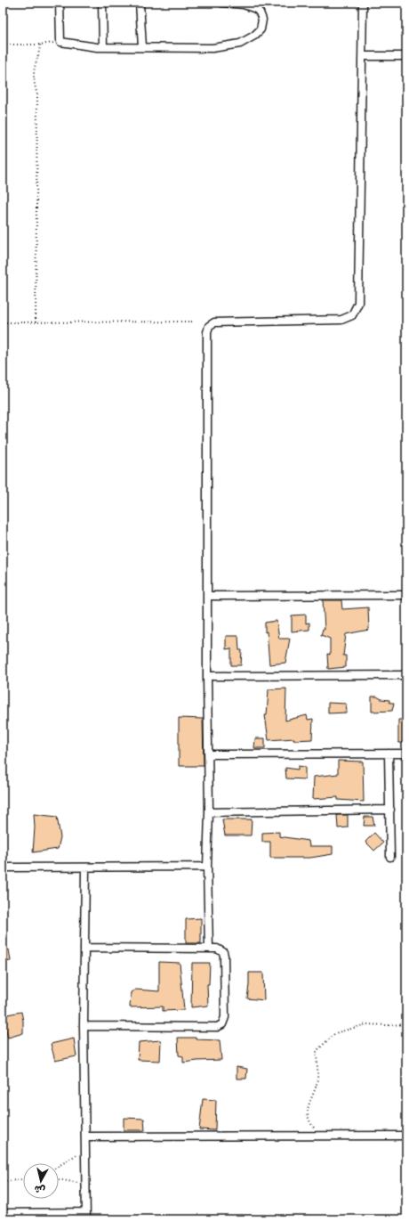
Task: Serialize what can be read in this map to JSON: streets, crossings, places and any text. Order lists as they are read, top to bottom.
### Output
{
  "north": "bottom"
}
